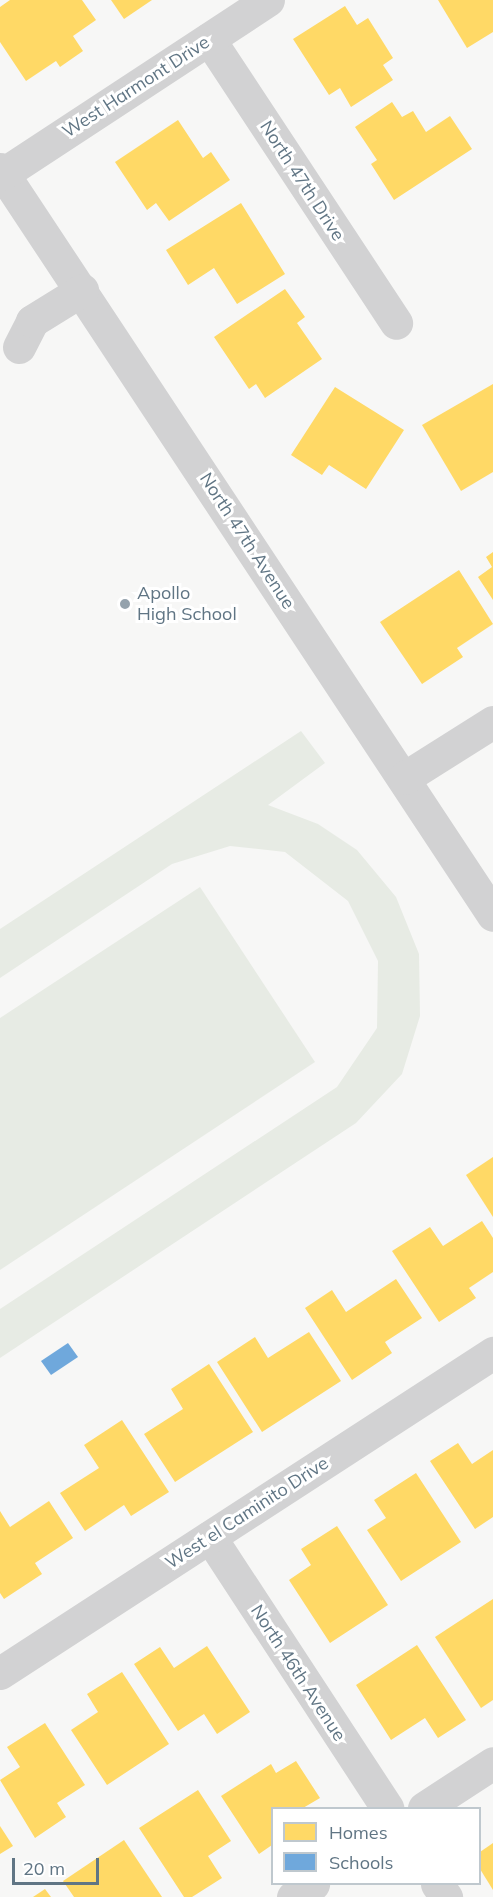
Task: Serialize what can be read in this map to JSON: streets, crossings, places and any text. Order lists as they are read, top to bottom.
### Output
{
  "streets": {
    "street": [
      "West Harmont Drive",
      "North 47th Drive",
      "North 47th Avenue",
      "West el Caminito Drive",
      "North 46th Avenue"
    ]
  },
  "crossings": [
    ["West Harmont Drive", "North 47th Drive"],
    ["West Harmont Drive", "North 47th Avenue"],
    ["West el Caminito Drive", "North 46th Avenue"]
  ],
  "places": ["Apollo High School"],
  "legend": ["Homes", "Schools"],
  "scale_bar": "20 m"
}
